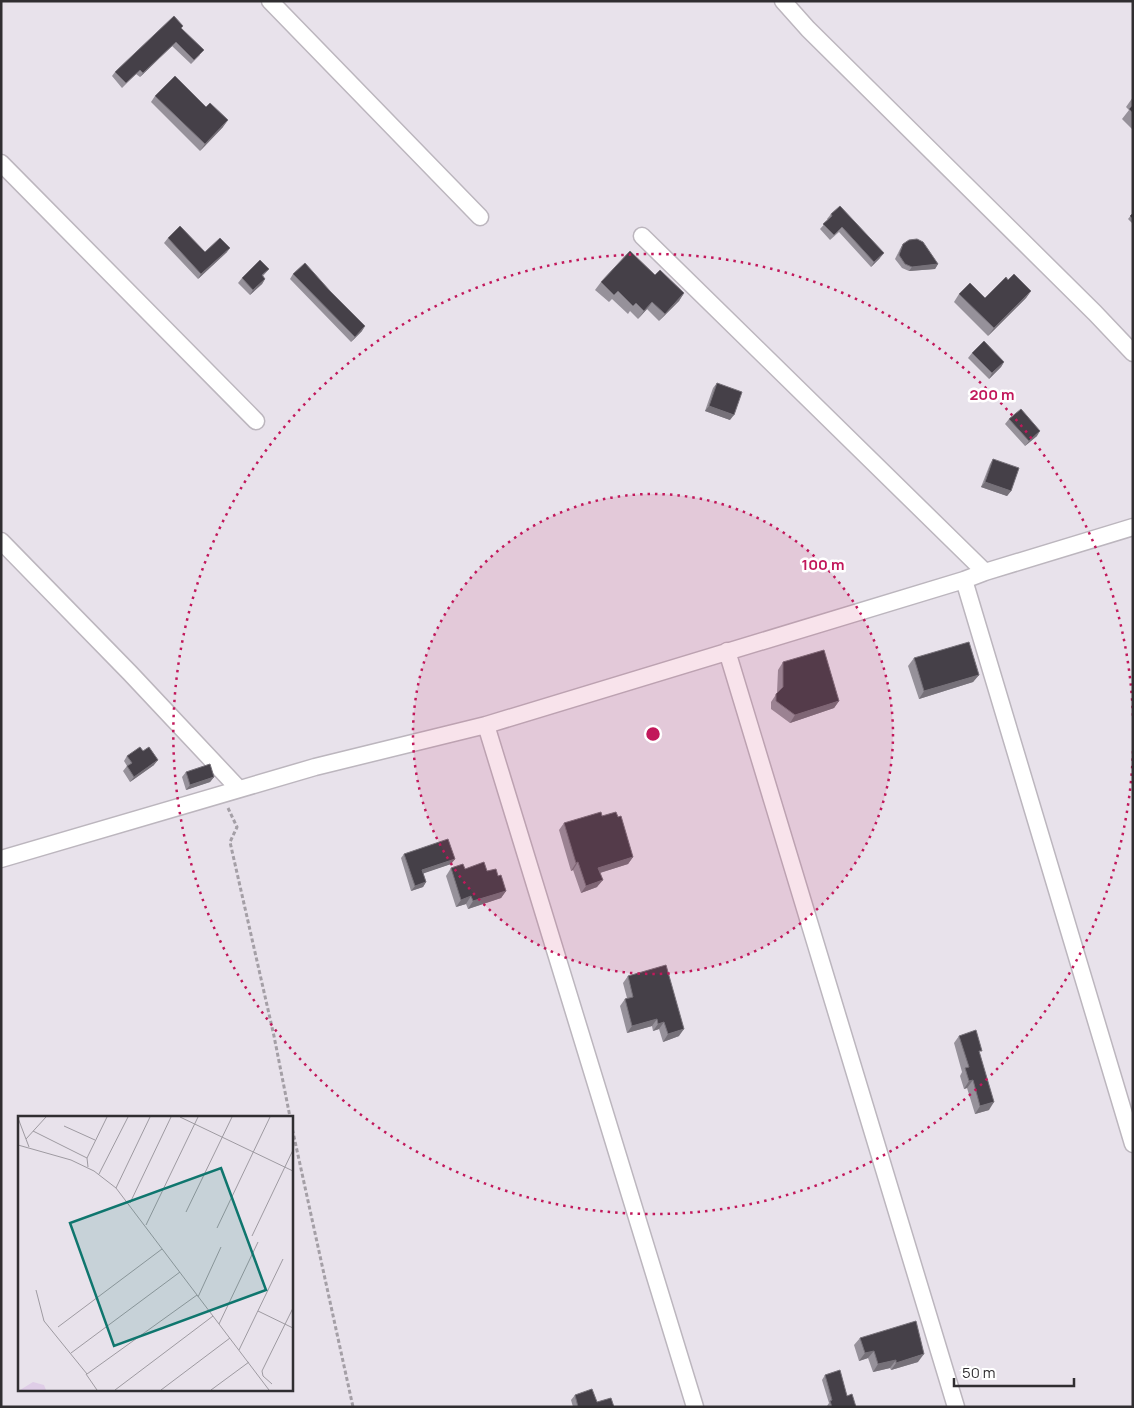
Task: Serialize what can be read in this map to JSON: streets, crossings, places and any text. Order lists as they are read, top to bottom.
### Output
{
  "scale_bar": "50 m",
  "rings": ["200 m", "100 m"]
}
